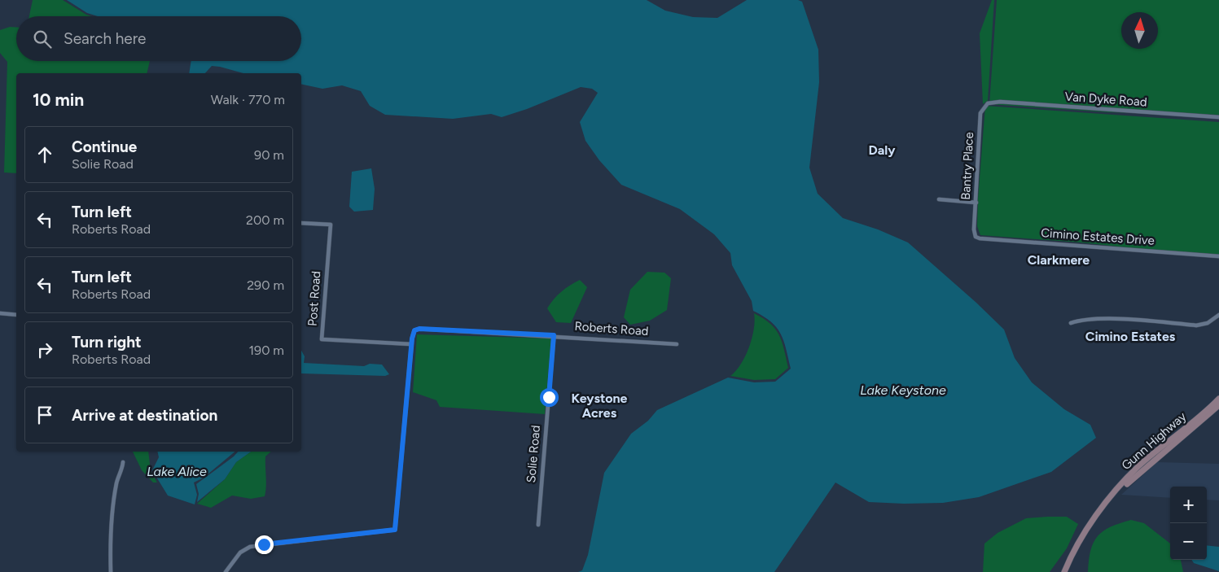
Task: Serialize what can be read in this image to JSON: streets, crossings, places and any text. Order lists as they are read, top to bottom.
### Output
{
  "streets": {
    "main road": ["Gunn Highway"],
    "street": [
      "Van Dyke Road",
      "Bantry Place",
      "Cimino Estates Drive",
      "Post Road",
      "Roberts Road",
      "Solie Road"
    ]
  },
  "crossings": [
    ["Van Dyke Road", "Bantry Place"],
    ["Bantry Place", "Cimino Estates Drive"],
    ["Post Road", "Roberts Road"],
    ["Roberts Road", "Solie Road"]
  ],
  "districts": [
    "Daly",
    "Clarkmere",
    "Cimino Estates",
    "Keystone Acres"
  ],
  "water": ["Lake Keystone", "Lake Alice"],
  "north": "top",
  "page": {
    "search": "Search here",
    "heading": ["10 min", "Walk · 770 m"],
    "list": [
      ["Continue", "Solie Road", "90 m"],
      ["Turn left", "Roberts Road", "200 m"],
      ["Turn left", "Roberts Road", "290 m"],
      ["Turn right", "Roberts Road", "190 m"],
      "Arrive at destination"
    ],
    "map_buttons": ["+", "−"]
  }
}
